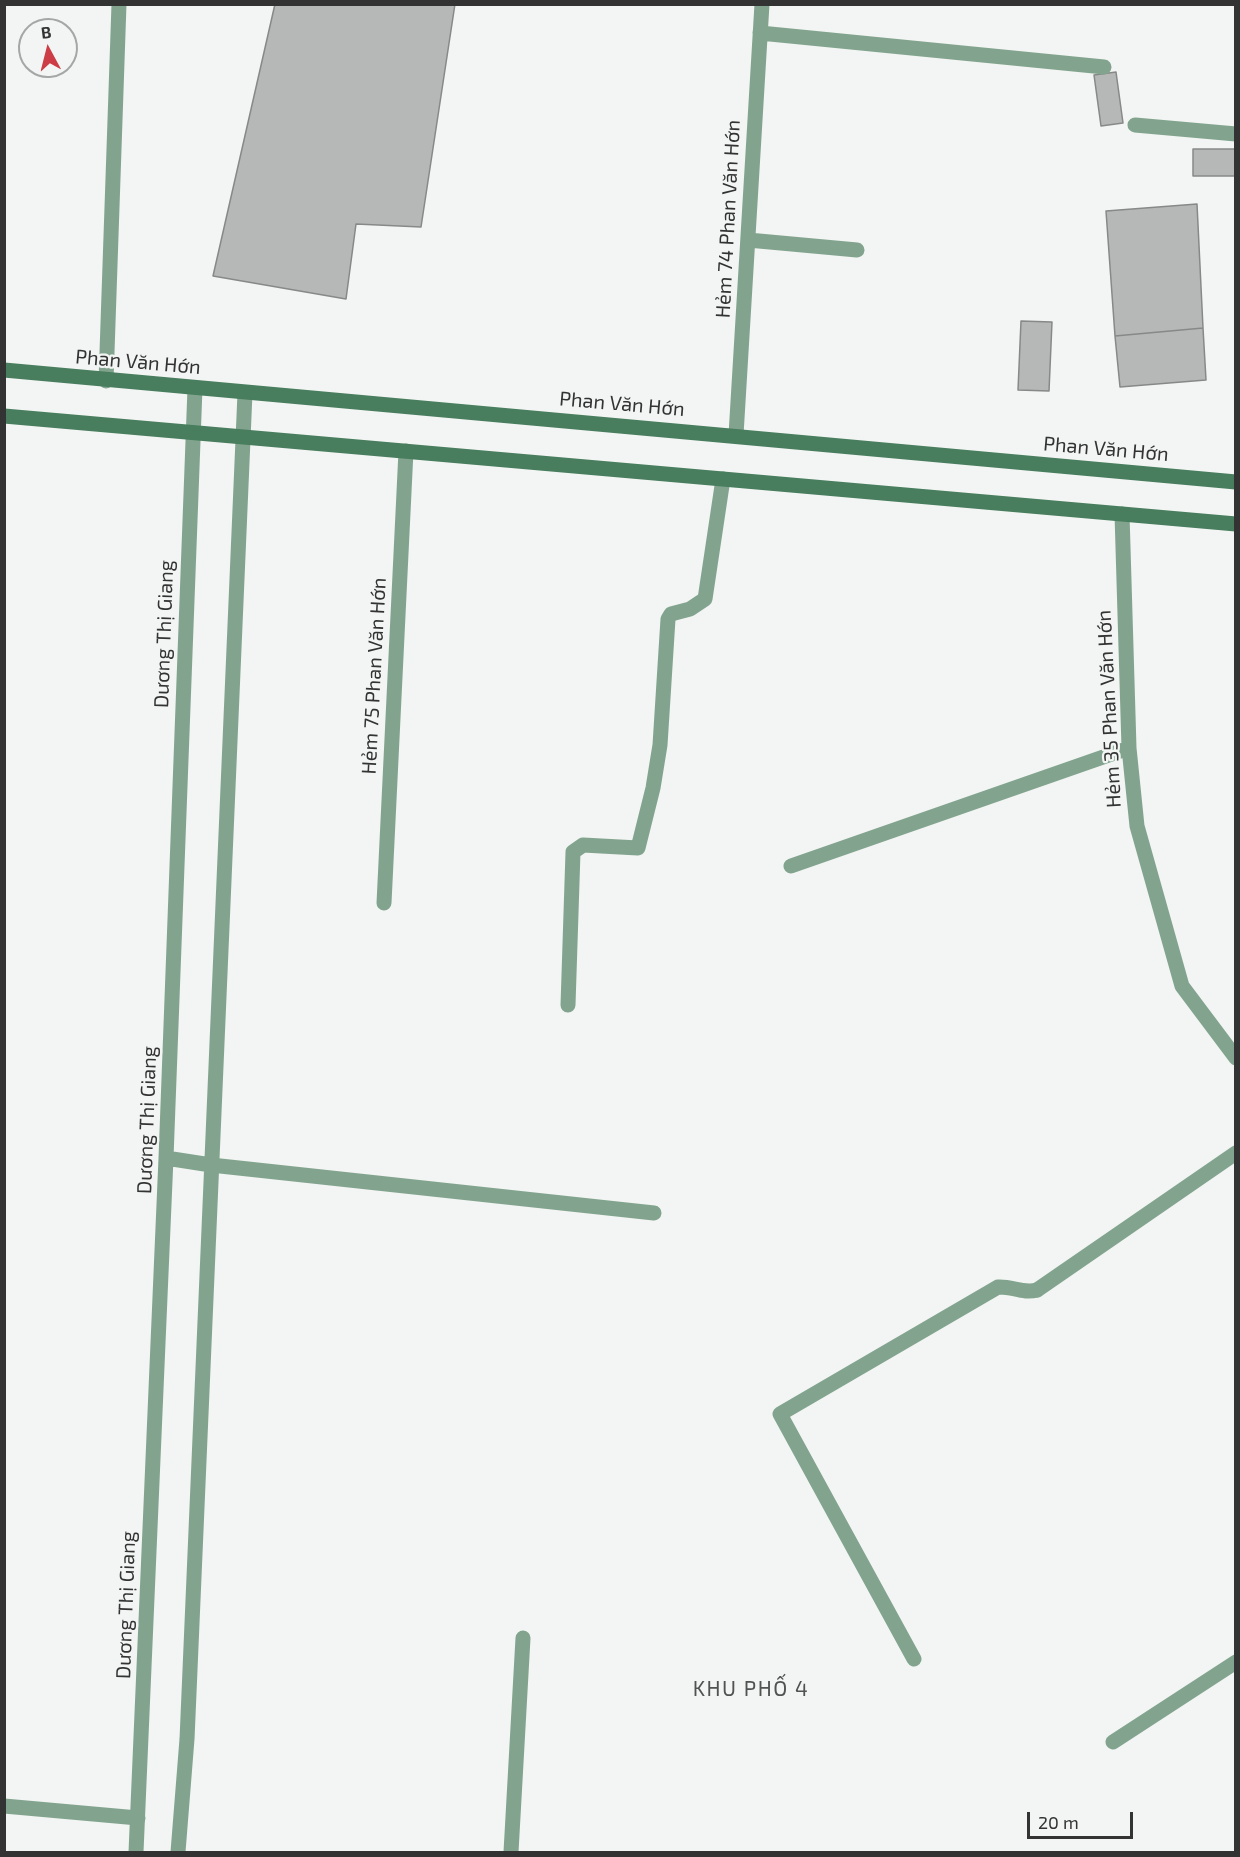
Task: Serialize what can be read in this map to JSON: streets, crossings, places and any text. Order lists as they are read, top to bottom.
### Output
{
  "streets": {
    "main road": ["Phan Văn Hớn"],
    "street": [
      "Hẻm 74 Phan Văn Hớn",
      "Dương Thị Giang",
      "Hẻm 75 Phan Văn Hớn",
      "Hẻm 35 Phan Văn Hớn"
    ]
  },
  "crossings": [
    ["Hẻm 74 Phan Văn Hớn", "Phan Văn Hớn"],
    ["Phan Văn Hớn", "Dương Thị Giang"]
  ],
  "districts": ["KHU PHỐ 4"],
  "scale_bar": "20 m",
  "north": "top"
}
